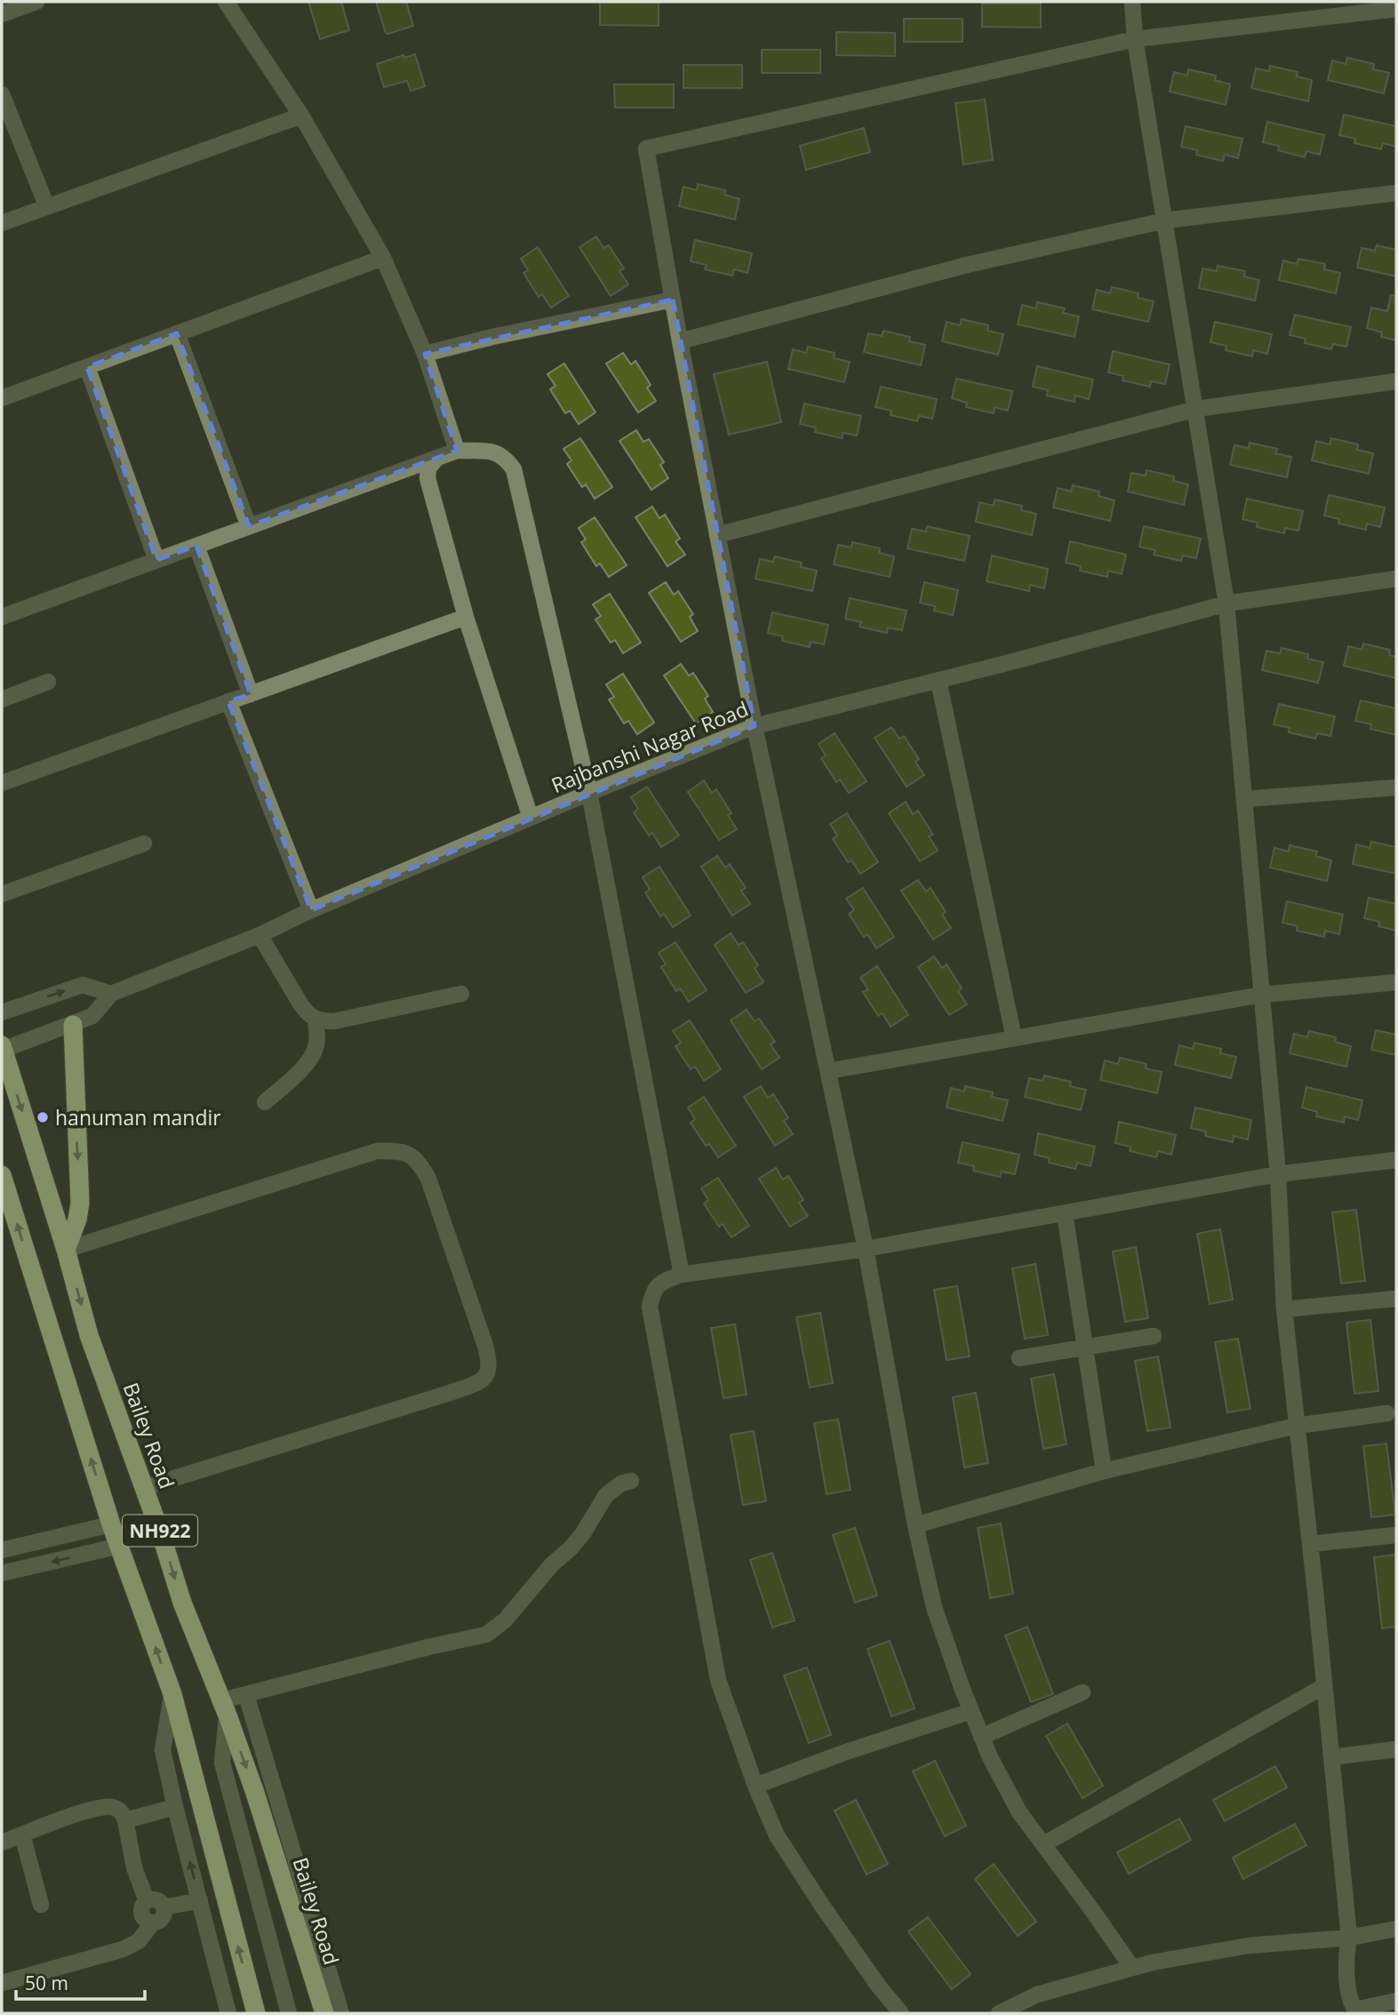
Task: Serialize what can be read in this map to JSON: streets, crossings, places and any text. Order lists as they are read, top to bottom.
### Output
{
  "streets": {
    "highway": ["Bailey Road", "NH922"],
    "street": ["Rajbanshi Nagar Road"]
  },
  "crossings": [
    ["Rajbanshi Nagar Road", "Bailey Road"]
  ],
  "places": ["hanuman mandir"],
  "scale_bar": "50 m"
}
